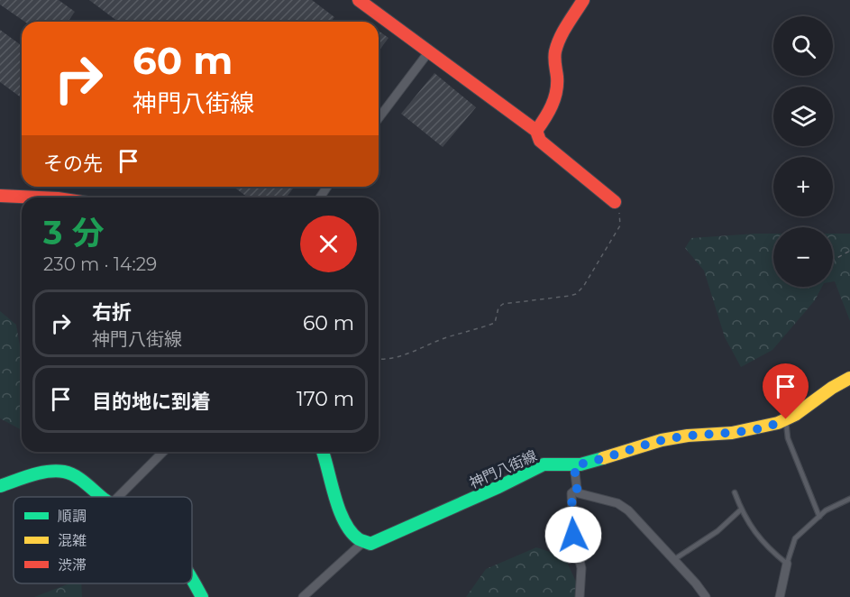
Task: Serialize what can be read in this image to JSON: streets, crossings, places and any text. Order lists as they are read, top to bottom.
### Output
{
  "streets": {
    "street": ["神門八街線"]
  },
  "legend": ["順調", "混雑", "渋滞"],
  "page": {
    "map_buttons": ["+", "−"],
    "turn": ["60 m", "神門八街線"],
    "then": "その先",
    "heading": ["3 分", "230 m · 14:29"],
    "list": [
      {
        "name": "右折",
        "note": "神門八街線",
        "value": "60 m"
      },
      {
        "name": "目的地に到着",
        "value": "170 m"
      }
    ]
  }
}
